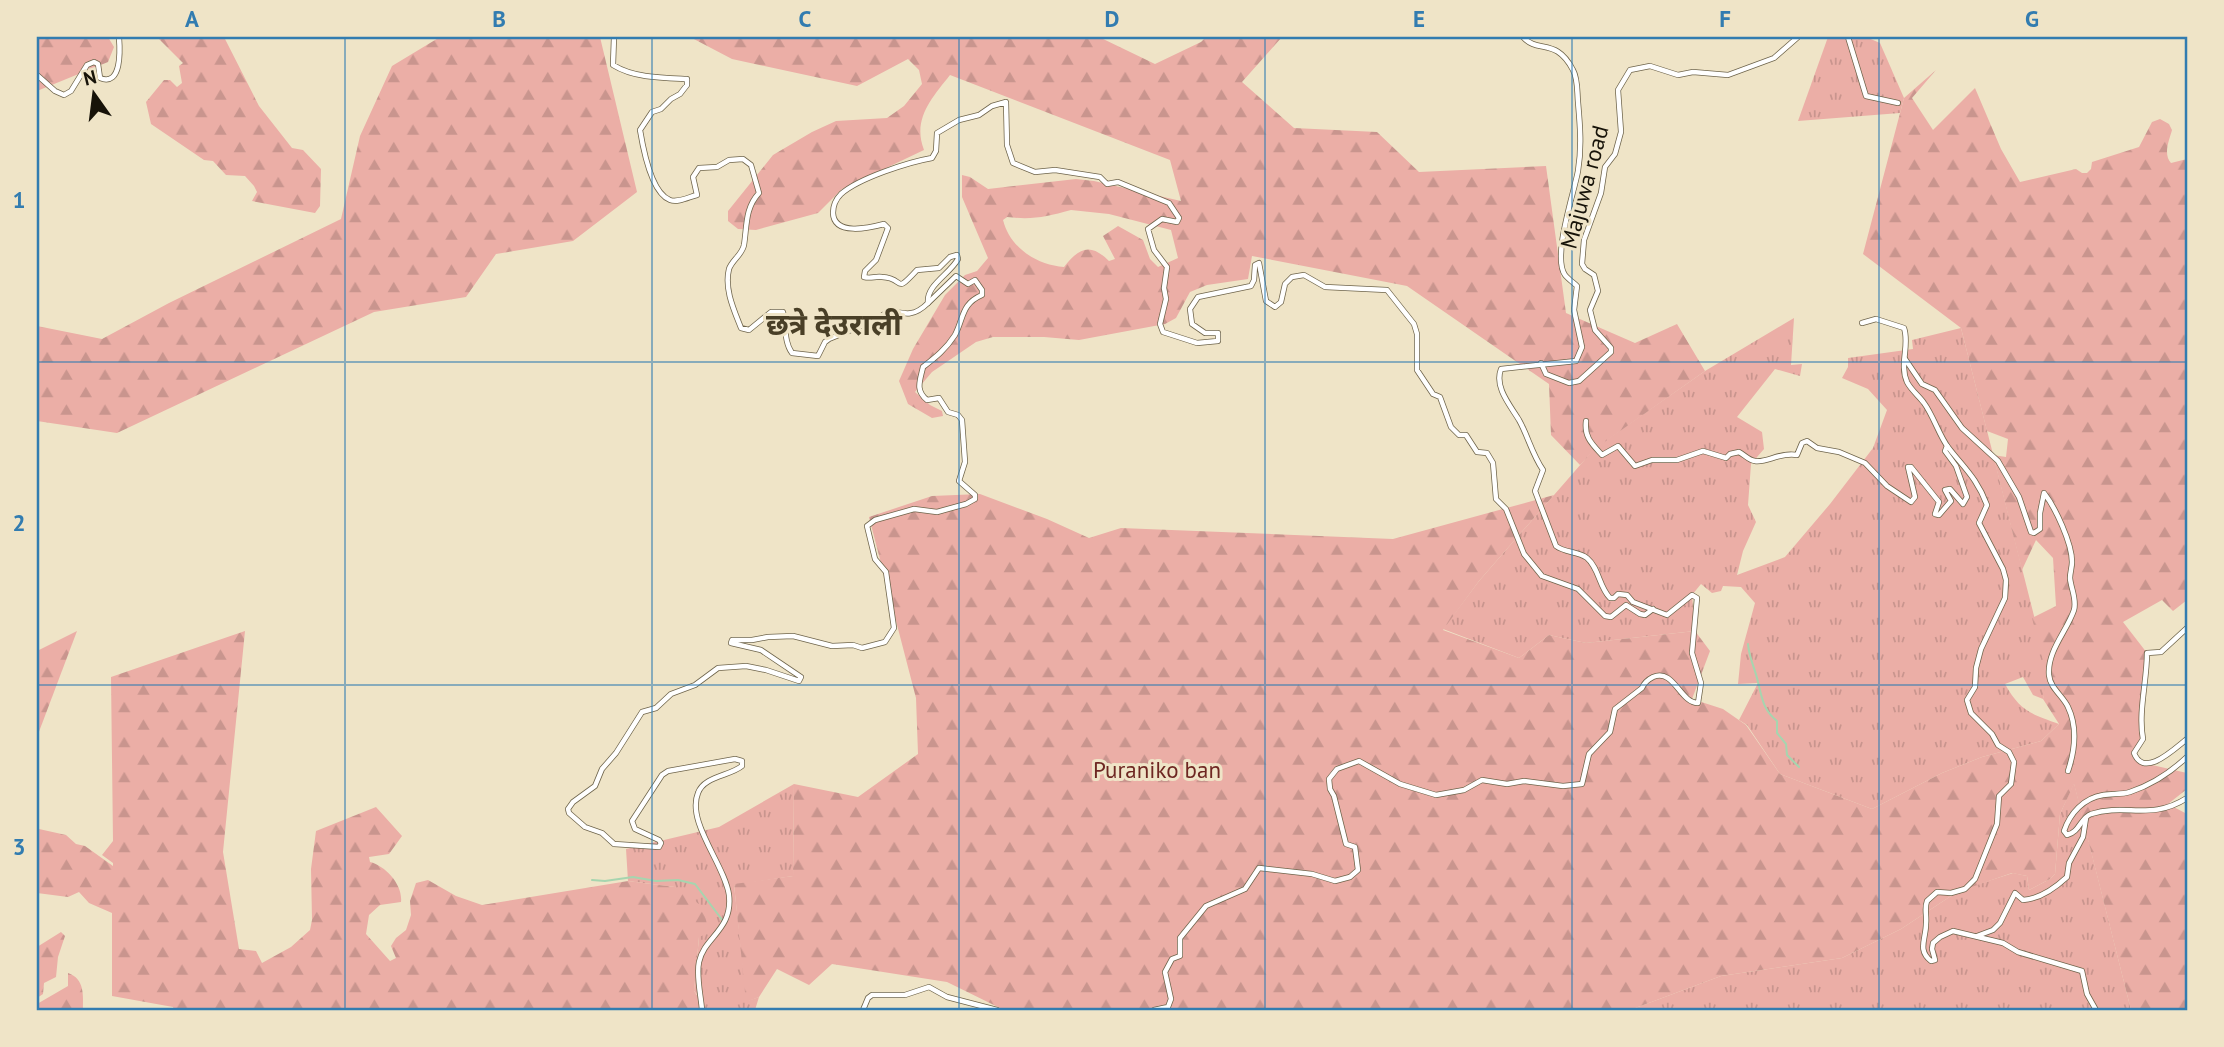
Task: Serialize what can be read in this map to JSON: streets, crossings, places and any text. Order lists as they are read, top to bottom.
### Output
{
  "streets": {
    "street": ["Majuwa road"]
  },
  "districts": ["छत्रे देउराली"],
  "parks": ["Puraniko ban"],
  "north": "top",
  "grid": {
    "columns": [
      "A",
      "B",
      "C",
      "D",
      "E",
      "F",
      "G"
    ],
    "rows": ["1", "2", "3"]
  }
}
